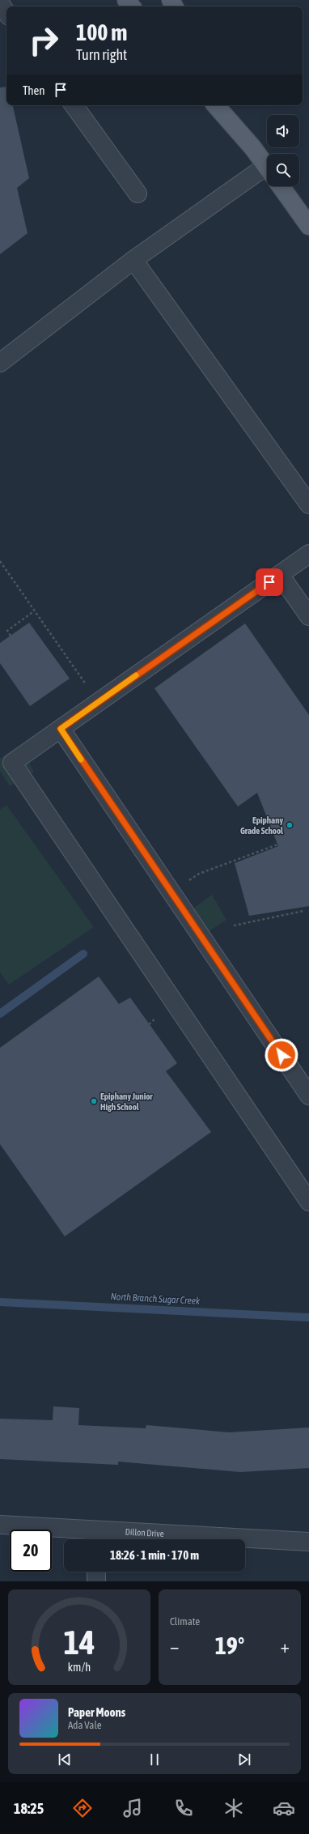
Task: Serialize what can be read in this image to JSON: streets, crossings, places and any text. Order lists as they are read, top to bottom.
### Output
{
  "streets": {
    "street": ["Dillon Drive"]
  },
  "water": ["North Branch Sugar Creek"],
  "places": ["Epiphany Grade School", "Epiphany Junior High School"],
  "page": {
    "turn": ["100 m", "Turn right"],
    "then": "Then",
    "limit": "20",
    "trip": "18:26 · 1 min · 170 m",
    "tile": "Climate",
    "heat": ["−", "19°", "+"],
    "song": ["Paper Moons", "Ada Vale"],
    "tabs": "18:25",
    "gauge": ["14", "km/h"]
  }
}
